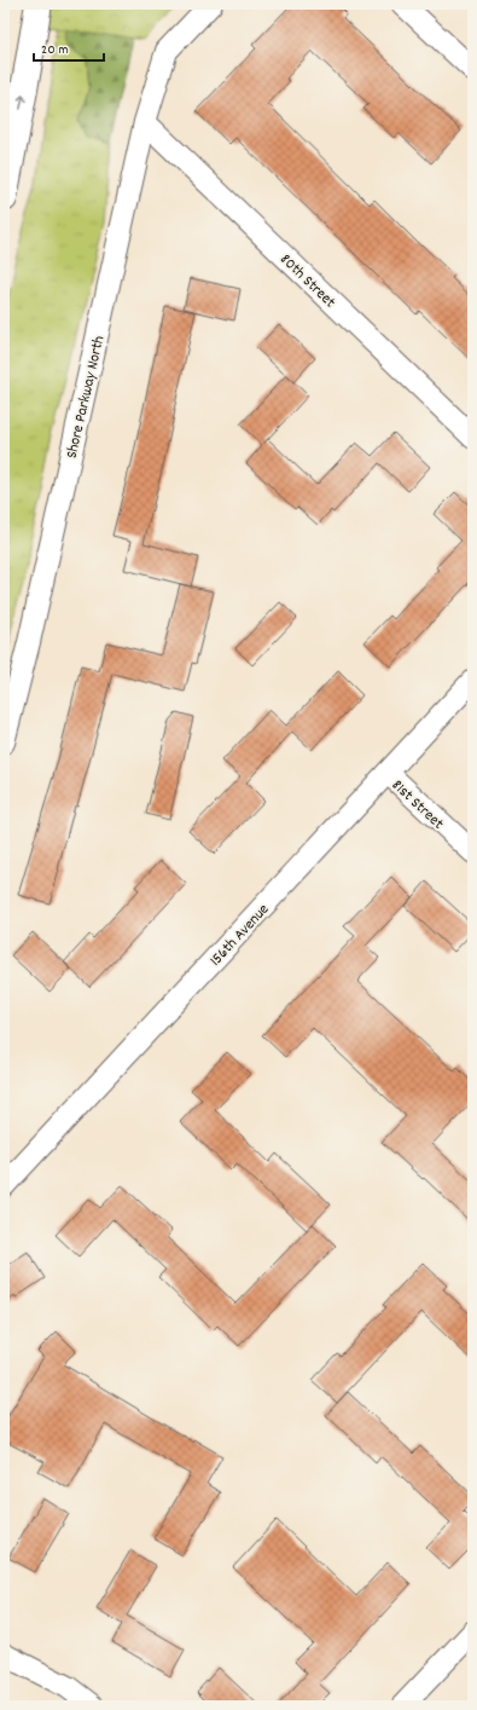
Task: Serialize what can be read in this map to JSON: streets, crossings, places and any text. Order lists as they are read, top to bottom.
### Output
{
  "streets": {
    "street": [
      "80th Street",
      "Shore Parkway North",
      "81st Street",
      "156th Avenue"
    ]
  },
  "crossings": [
    ["80th Street", "Shore Parkway North"],
    ["81st Street", "156th Avenue"]
  ],
  "scale_bar": "20 m"
}
